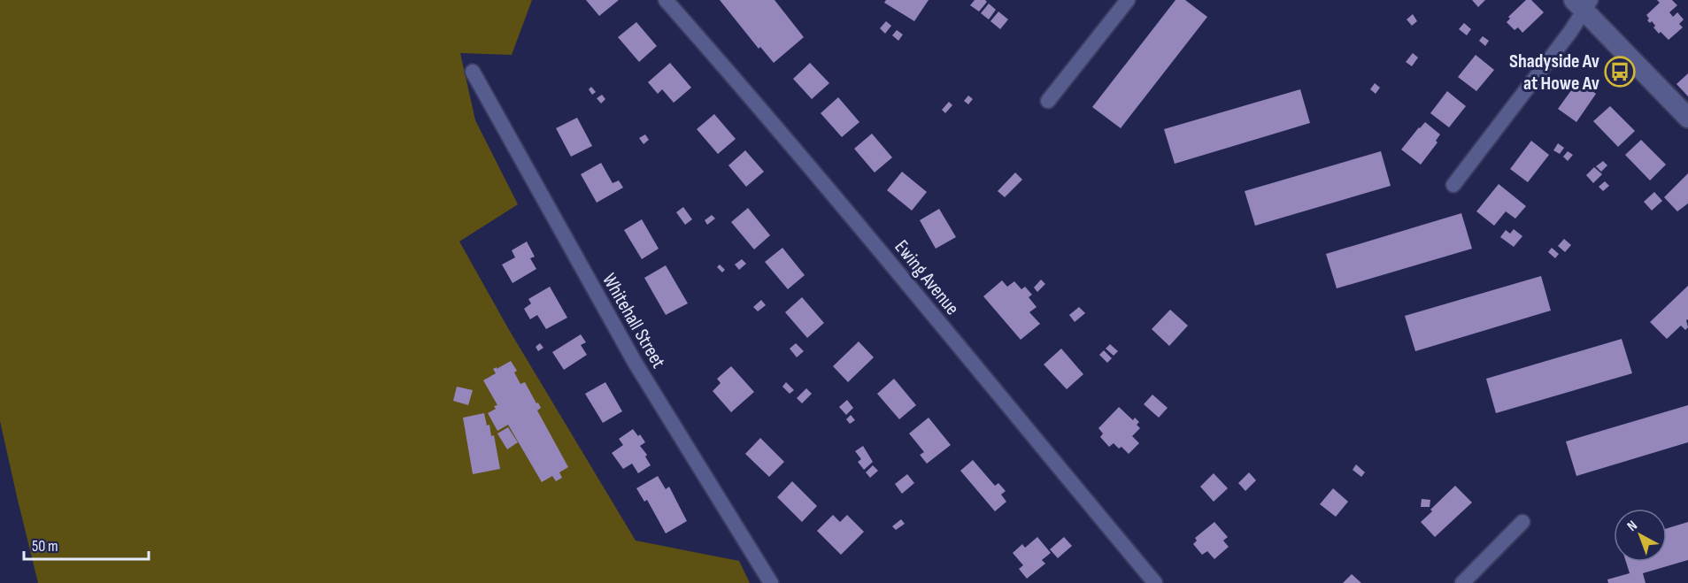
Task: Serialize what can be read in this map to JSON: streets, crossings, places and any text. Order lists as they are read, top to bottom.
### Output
{
  "streets": {
    "street": ["Ewing Avenue", "Whitehall Street"]
  },
  "places": {
    "bus stop": ["Shadyside Av at Howe Av"]
  },
  "scale_bar": "50 m",
  "north": "top left"
}
